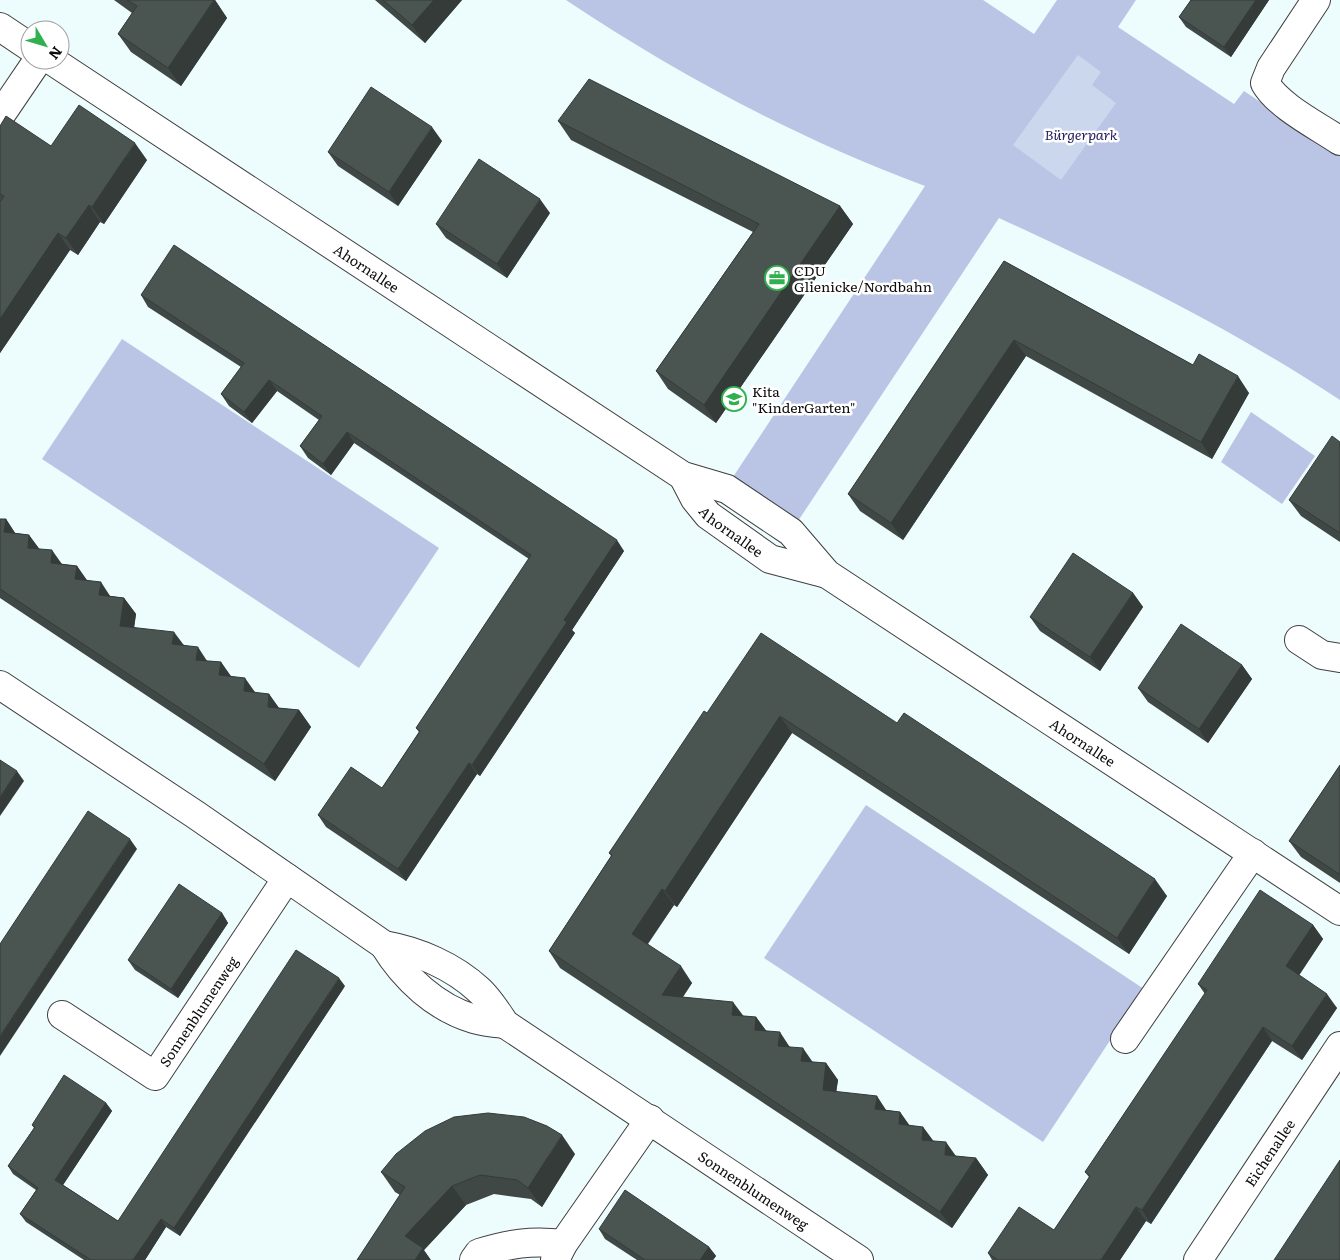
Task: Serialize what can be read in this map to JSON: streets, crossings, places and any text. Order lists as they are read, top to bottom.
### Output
{
  "streets": {
    "street": ["Ahornallee", "Sonnenblumenweg", "Eichenallee"]
  },
  "parks": ["Bürgerpark"],
  "places": {
    "office": ["CDU Glienicke/Nordbahn"],
    "school or university": ["Kita \"KinderGarten\""]
  },
  "north": "bottom right"
}
